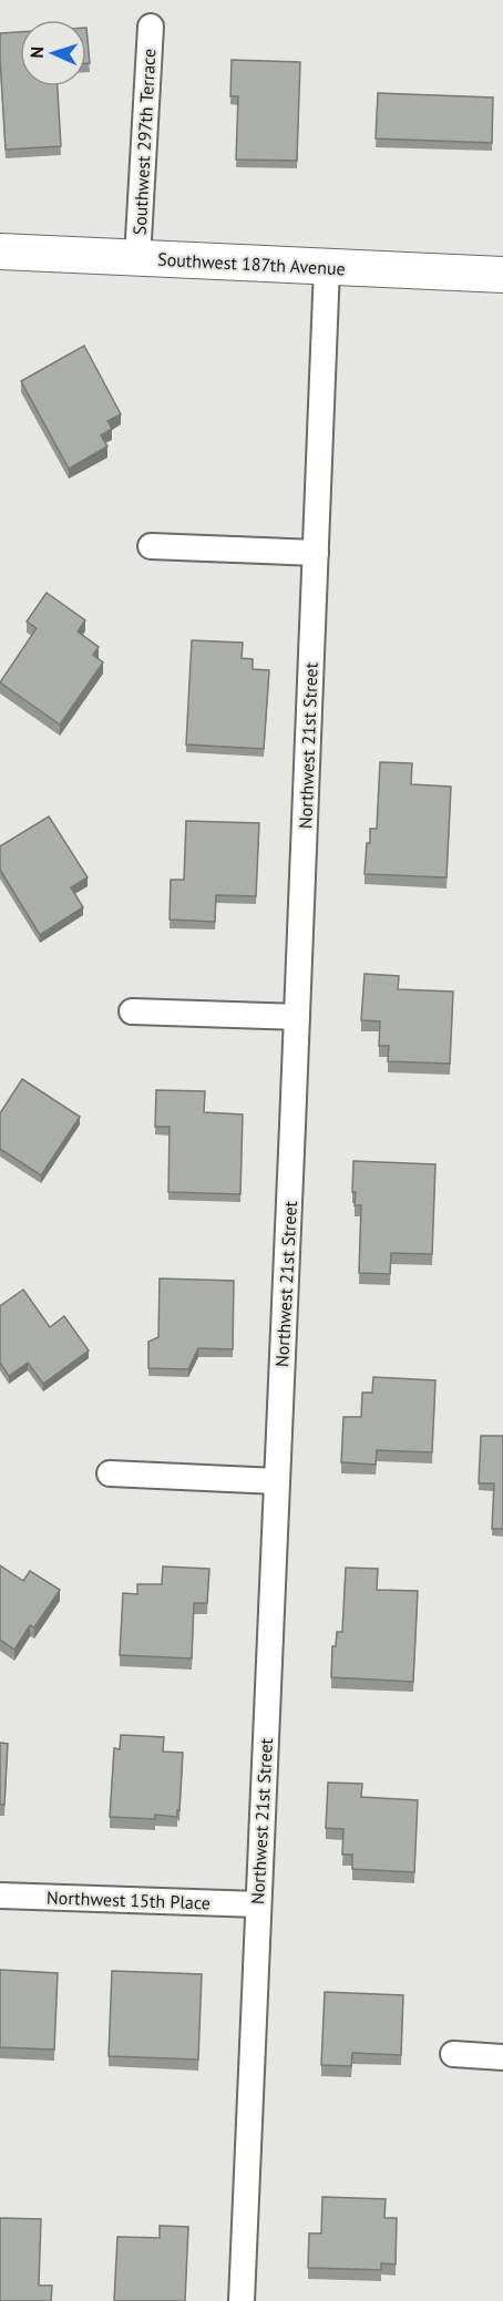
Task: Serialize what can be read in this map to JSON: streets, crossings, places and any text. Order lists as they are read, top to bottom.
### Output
{
  "streets": {
    "street": [
      "Southwest 297th Terrace",
      "Southwest 187th Avenue",
      "Northwest 21st Street",
      "Northwest 15th Place"
    ]
  },
  "crossings": [
    ["Southwest 297th Terrace", "Southwest 187th Avenue"],
    ["Southwest 187th Avenue", "Northwest 21st Street"],
    ["Northwest 21st Street", "Northwest 15th Place"]
  ],
  "north": "left"
}
